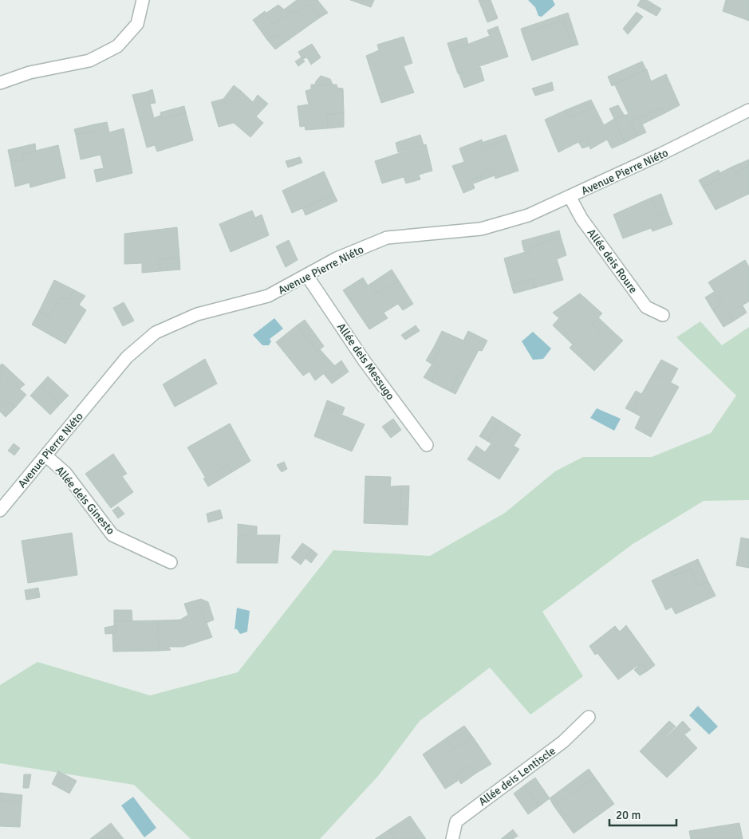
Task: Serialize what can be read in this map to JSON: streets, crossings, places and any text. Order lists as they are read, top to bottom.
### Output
{
  "streets": {
    "street": [
      "Avenue Pierre Niéto",
      "Allée deis Roure",
      "Allée deis Messugo",
      "Allée deis Ginesto",
      "Allée deis Lentiscle"
    ]
  },
  "crossings": [
    ["Avenue Pierre Niéto", "Allée deis Roure"],
    ["Avenue Pierre Niéto", "Allée deis Messugo"],
    ["Avenue Pierre Niéto", "Allée deis Ginesto"]
  ],
  "scale_bar": "20 m"
}
